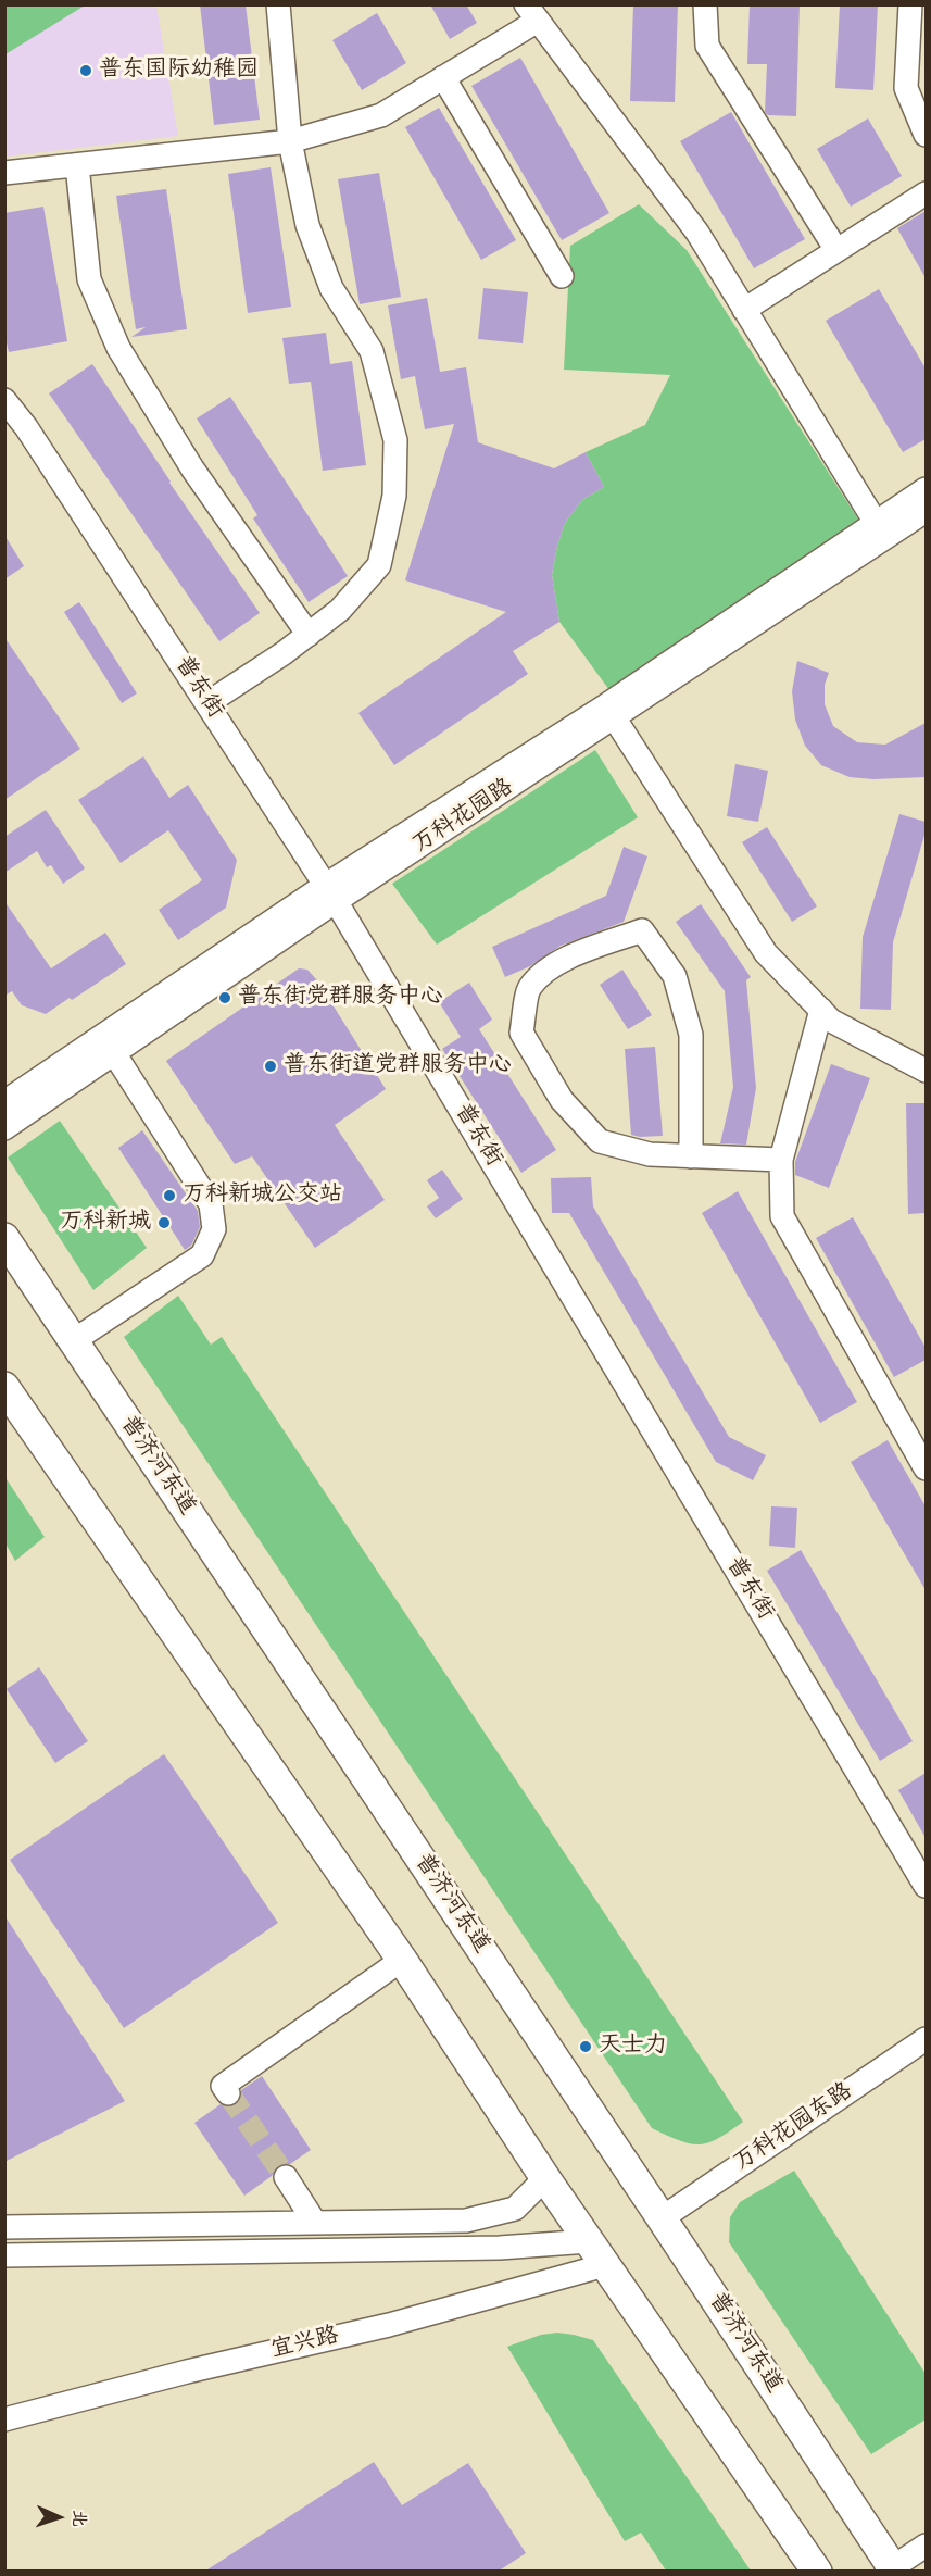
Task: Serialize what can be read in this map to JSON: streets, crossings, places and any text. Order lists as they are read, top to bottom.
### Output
{
  "streets": {
    "main road": ["普济河东道"],
    "street": [
      "普东街",
      "万科花园路",
      "万科花园东路",
      "宜兴路"
    ]
  },
  "crossings": [
    ["普东街", "万科花园路"],
    ["普济河东道", "万科花园东路"]
  ],
  "places": [
    "普东国际幼稚园",
    "普东街党群服务中心",
    "普东街道党群服务中心",
    "万科新城公交站",
    "万科新城",
    "天士力"
  ],
  "north": "right"
}
